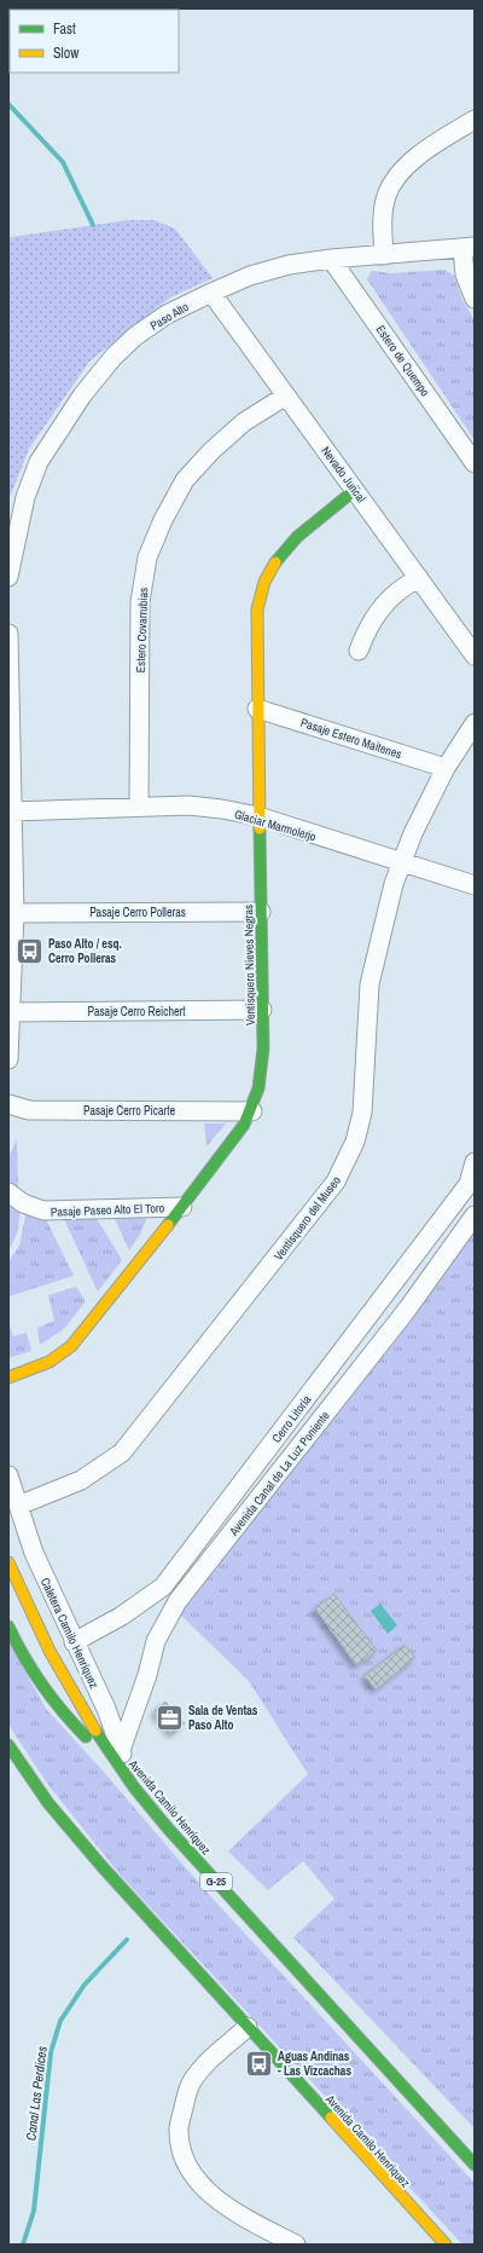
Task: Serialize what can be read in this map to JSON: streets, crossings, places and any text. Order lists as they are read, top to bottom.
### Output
{
  "streets": {
    "main road": ["Ventisquero Nieves Negras", "Avenida Camilo Henríquez", "G-25"],
    "street": [
      "Paso Alto",
      "Estero de Quempo",
      "Nevado Juncal",
      "Estero Covarrubias",
      "Pasaje Estero Maitenes",
      "Glaciar Marmolerjo",
      "Pasaje Cerro Polleras",
      "Pasaje Cerro Reichert",
      "Pasaje Cerro Picarte",
      "Pasaje Paseo Alto El Toro",
      "Ventisquero del Museo",
      "Cerro Litoria",
      "Avenida Canal de La Luz Poniente",
      "Caletera Camilo Henríquez"
    ]
  },
  "crossings": [
    ["Paso Alto", "Estero de Quempo"],
    ["Paso Alto", "Nevado Juncal"],
    ["Nevado Juncal", "Estero Covarrubias"],
    ["Nevado Juncal", "Ventisquero Nieves Negras"],
    ["Estero Covarrubias", "Glaciar Marmolerjo"],
    ["Pasaje Estero Maitenes", "Ventisquero Nieves Negras"],
    ["Pasaje Estero Maitenes", "Ventisquero del Museo"],
    ["Glaciar Marmolerjo", "Ventisquero Nieves Negras"],
    ["Glaciar Marmolerjo", "Ventisquero del Museo"],
    ["Pasaje Cerro Polleras", "Ventisquero Nieves Negras"],
    ["Ventisquero Nieves Negras", "Pasaje Cerro Reichert"],
    ["Ventisquero Nieves Negras", "Pasaje Cerro Picarte"],
    ["Ventisquero Nieves Negras", "Pasaje Paseo Alto El Toro"],
    ["Ventisquero del Museo", "Caletera Camilo Henríquez"],
    ["Cerro Litoria", "Caletera Camilo Henríquez"],
    ["Avenida Canal de La Luz Poniente", "Caletera Camilo Henríquez"],
    ["Avenida Canal de La Luz Poniente", "Avenida Camilo Henríquez"],
    ["Caletera Camilo Henríquez", "Avenida Camilo Henríquez"]
  ],
  "water": ["Canal Las Perdices"],
  "places": {
    "bus stop": ["Paso Alto / esq. Cerro Polleras", "Aguas Andinas - Las Vizcachas"],
    "office": ["Sala de Ventas Paso Alto"]
  },
  "legend": ["Fast", "Slow"]
}
